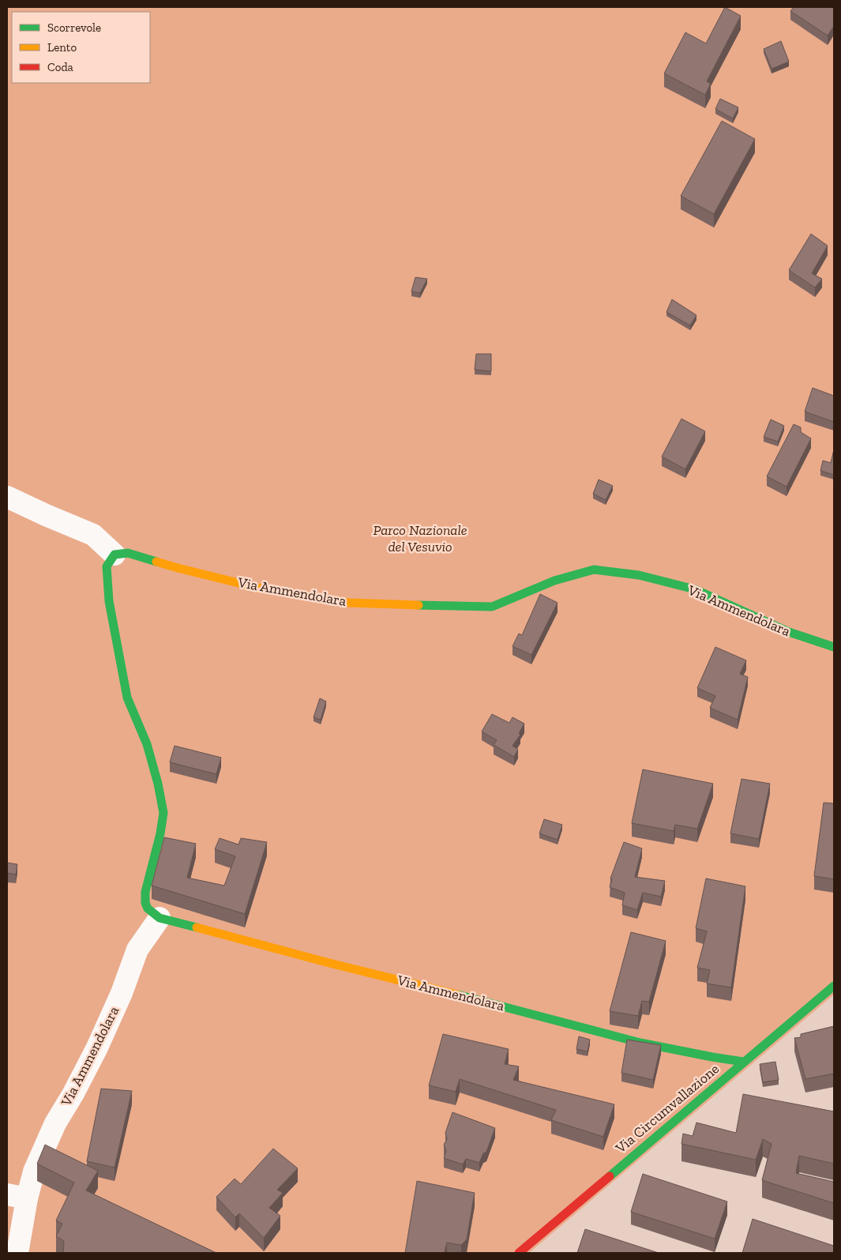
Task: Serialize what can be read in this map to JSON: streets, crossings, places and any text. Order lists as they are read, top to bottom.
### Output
{
  "streets": {
    "street": ["Via Ammendolara", "Via Circumvallazione"]
  },
  "crossings": [
    ["Via Ammendolara", "Via Circumvallazione"]
  ],
  "parks": ["Parco Nazionale del Vesuvio"],
  "legend": ["Scorrevole", "Lento", "Coda"]
}
